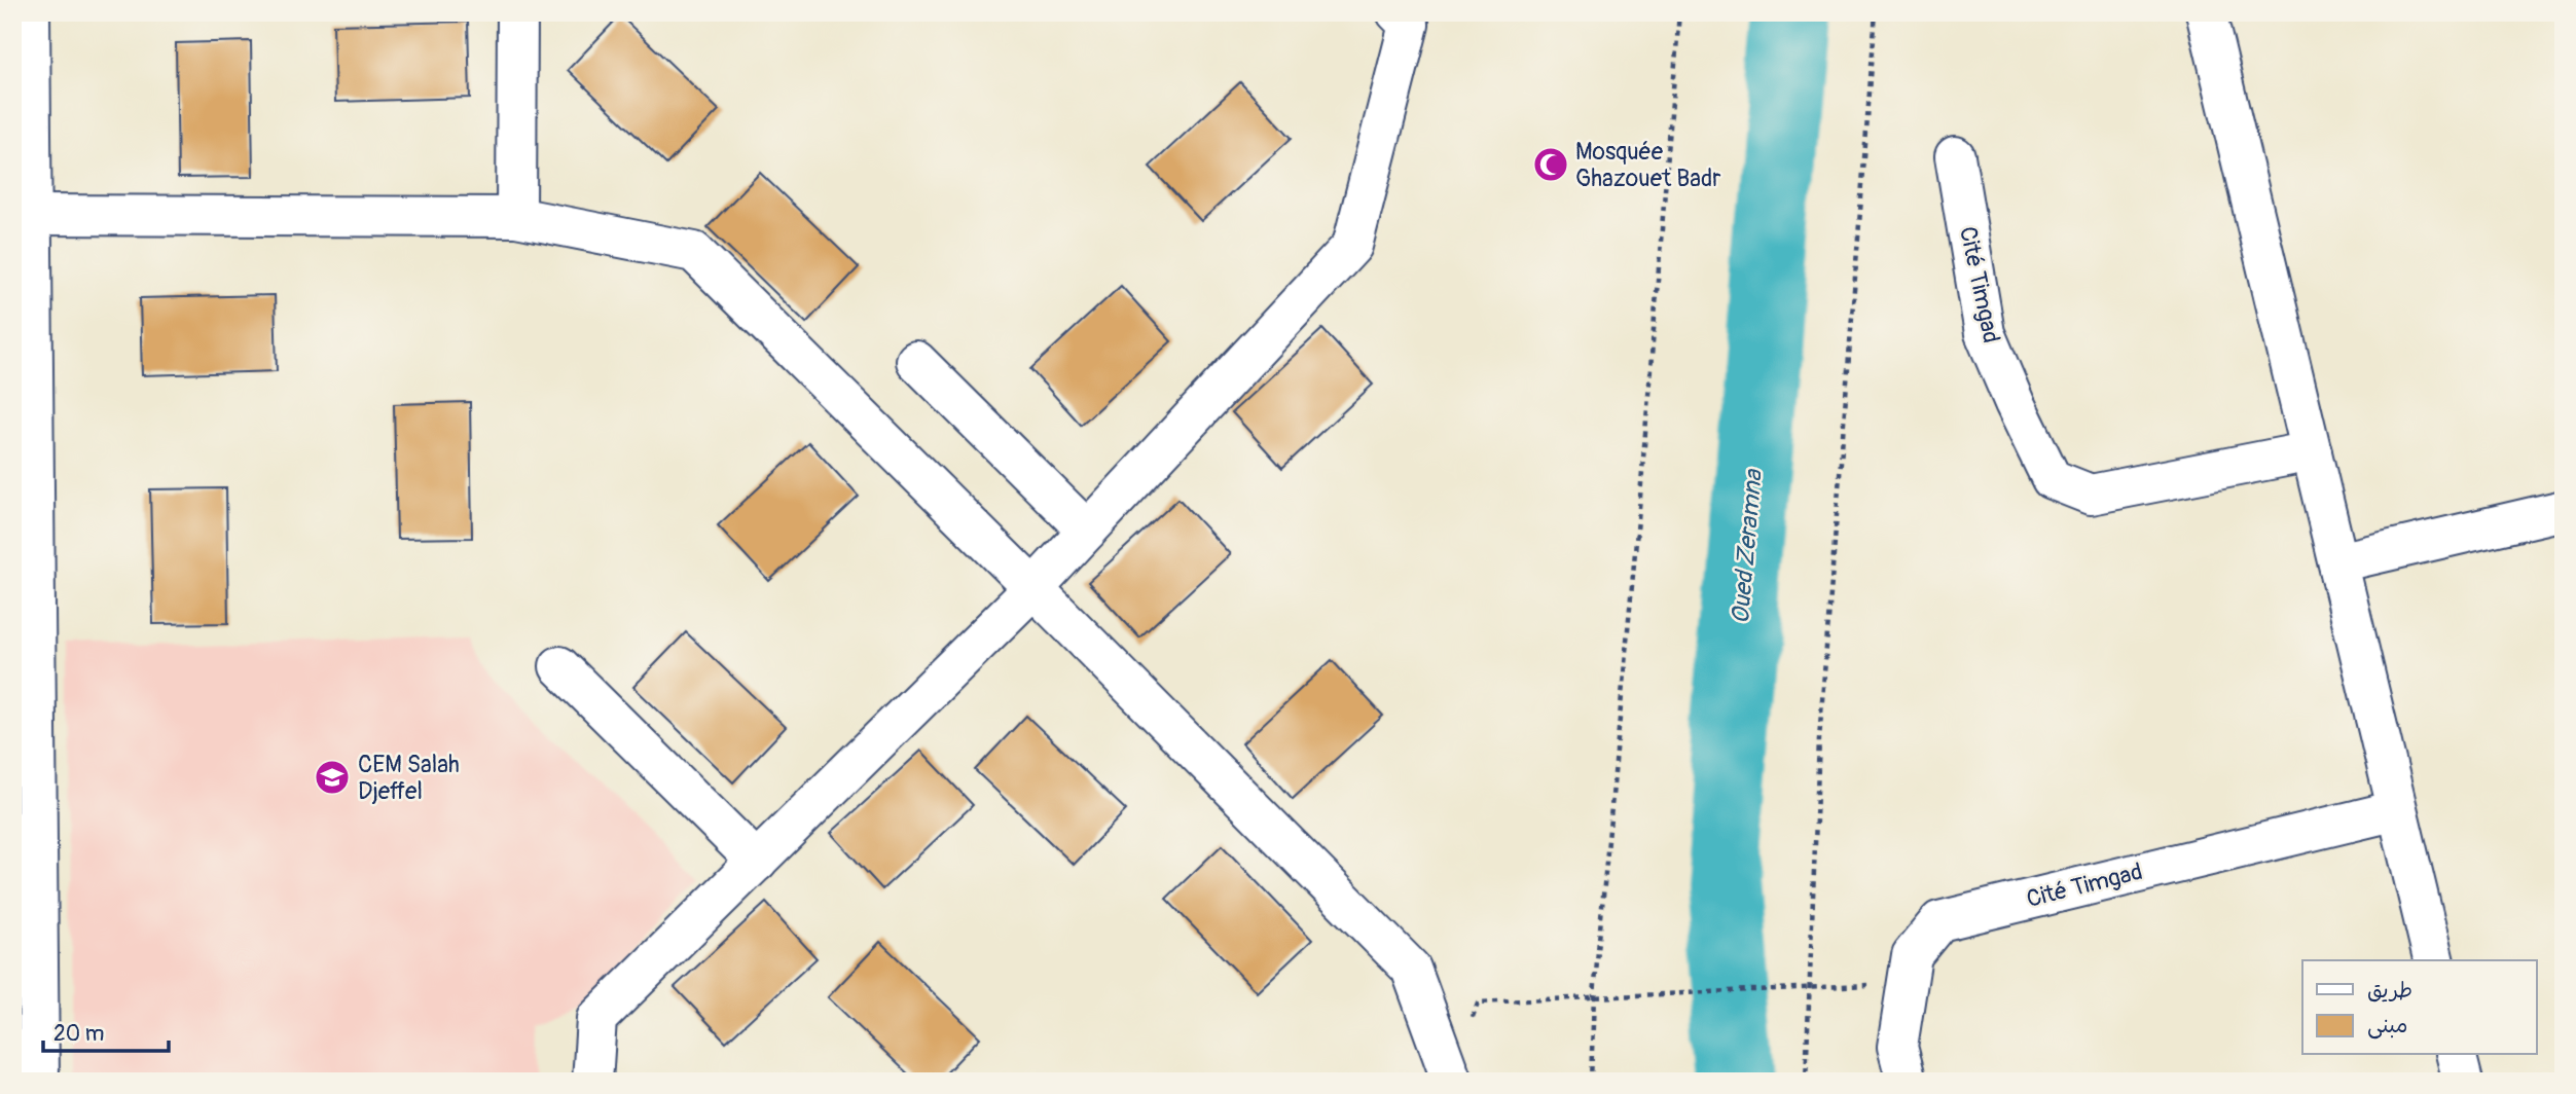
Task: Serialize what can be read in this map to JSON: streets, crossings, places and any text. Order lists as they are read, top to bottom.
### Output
{
  "streets": {
    "street": ["Cité Timgad"]
  },
  "water": ["Oued Zeramna"],
  "places": {
    "mosque": ["Mosquée Ghazouet Badr"],
    "school or university": ["CEM Salah Djeffel"]
  },
  "legend": ["طريق", "مبنى"],
  "scale_bar": "20 m"
}
